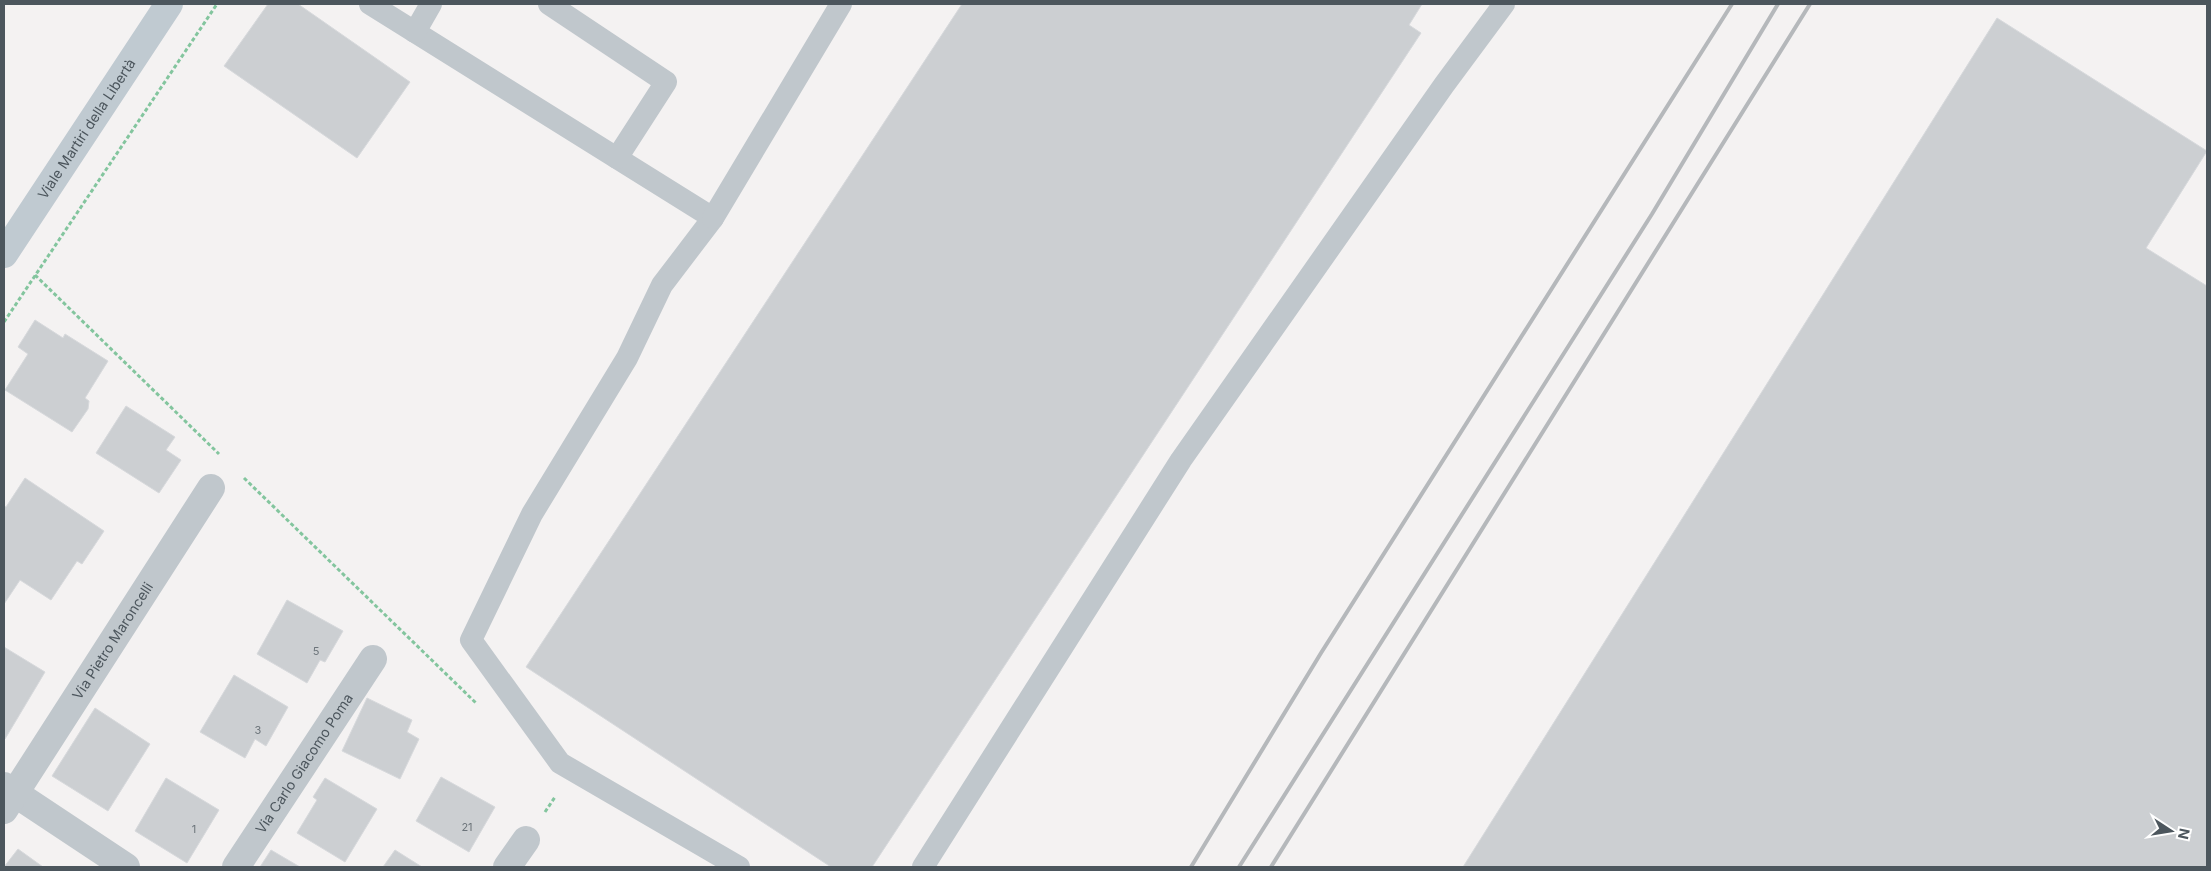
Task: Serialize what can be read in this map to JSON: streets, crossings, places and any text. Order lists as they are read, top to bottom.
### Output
{
  "streets": {
    "street": ["Viale Martiri della Libertà", "Via Pietro Maroncelli", "Via Carlo Giacomo Poma"]
  },
  "house_numbers": [
    "5",
    "3",
    "21",
    "1"
  ],
  "north": "right"
}
